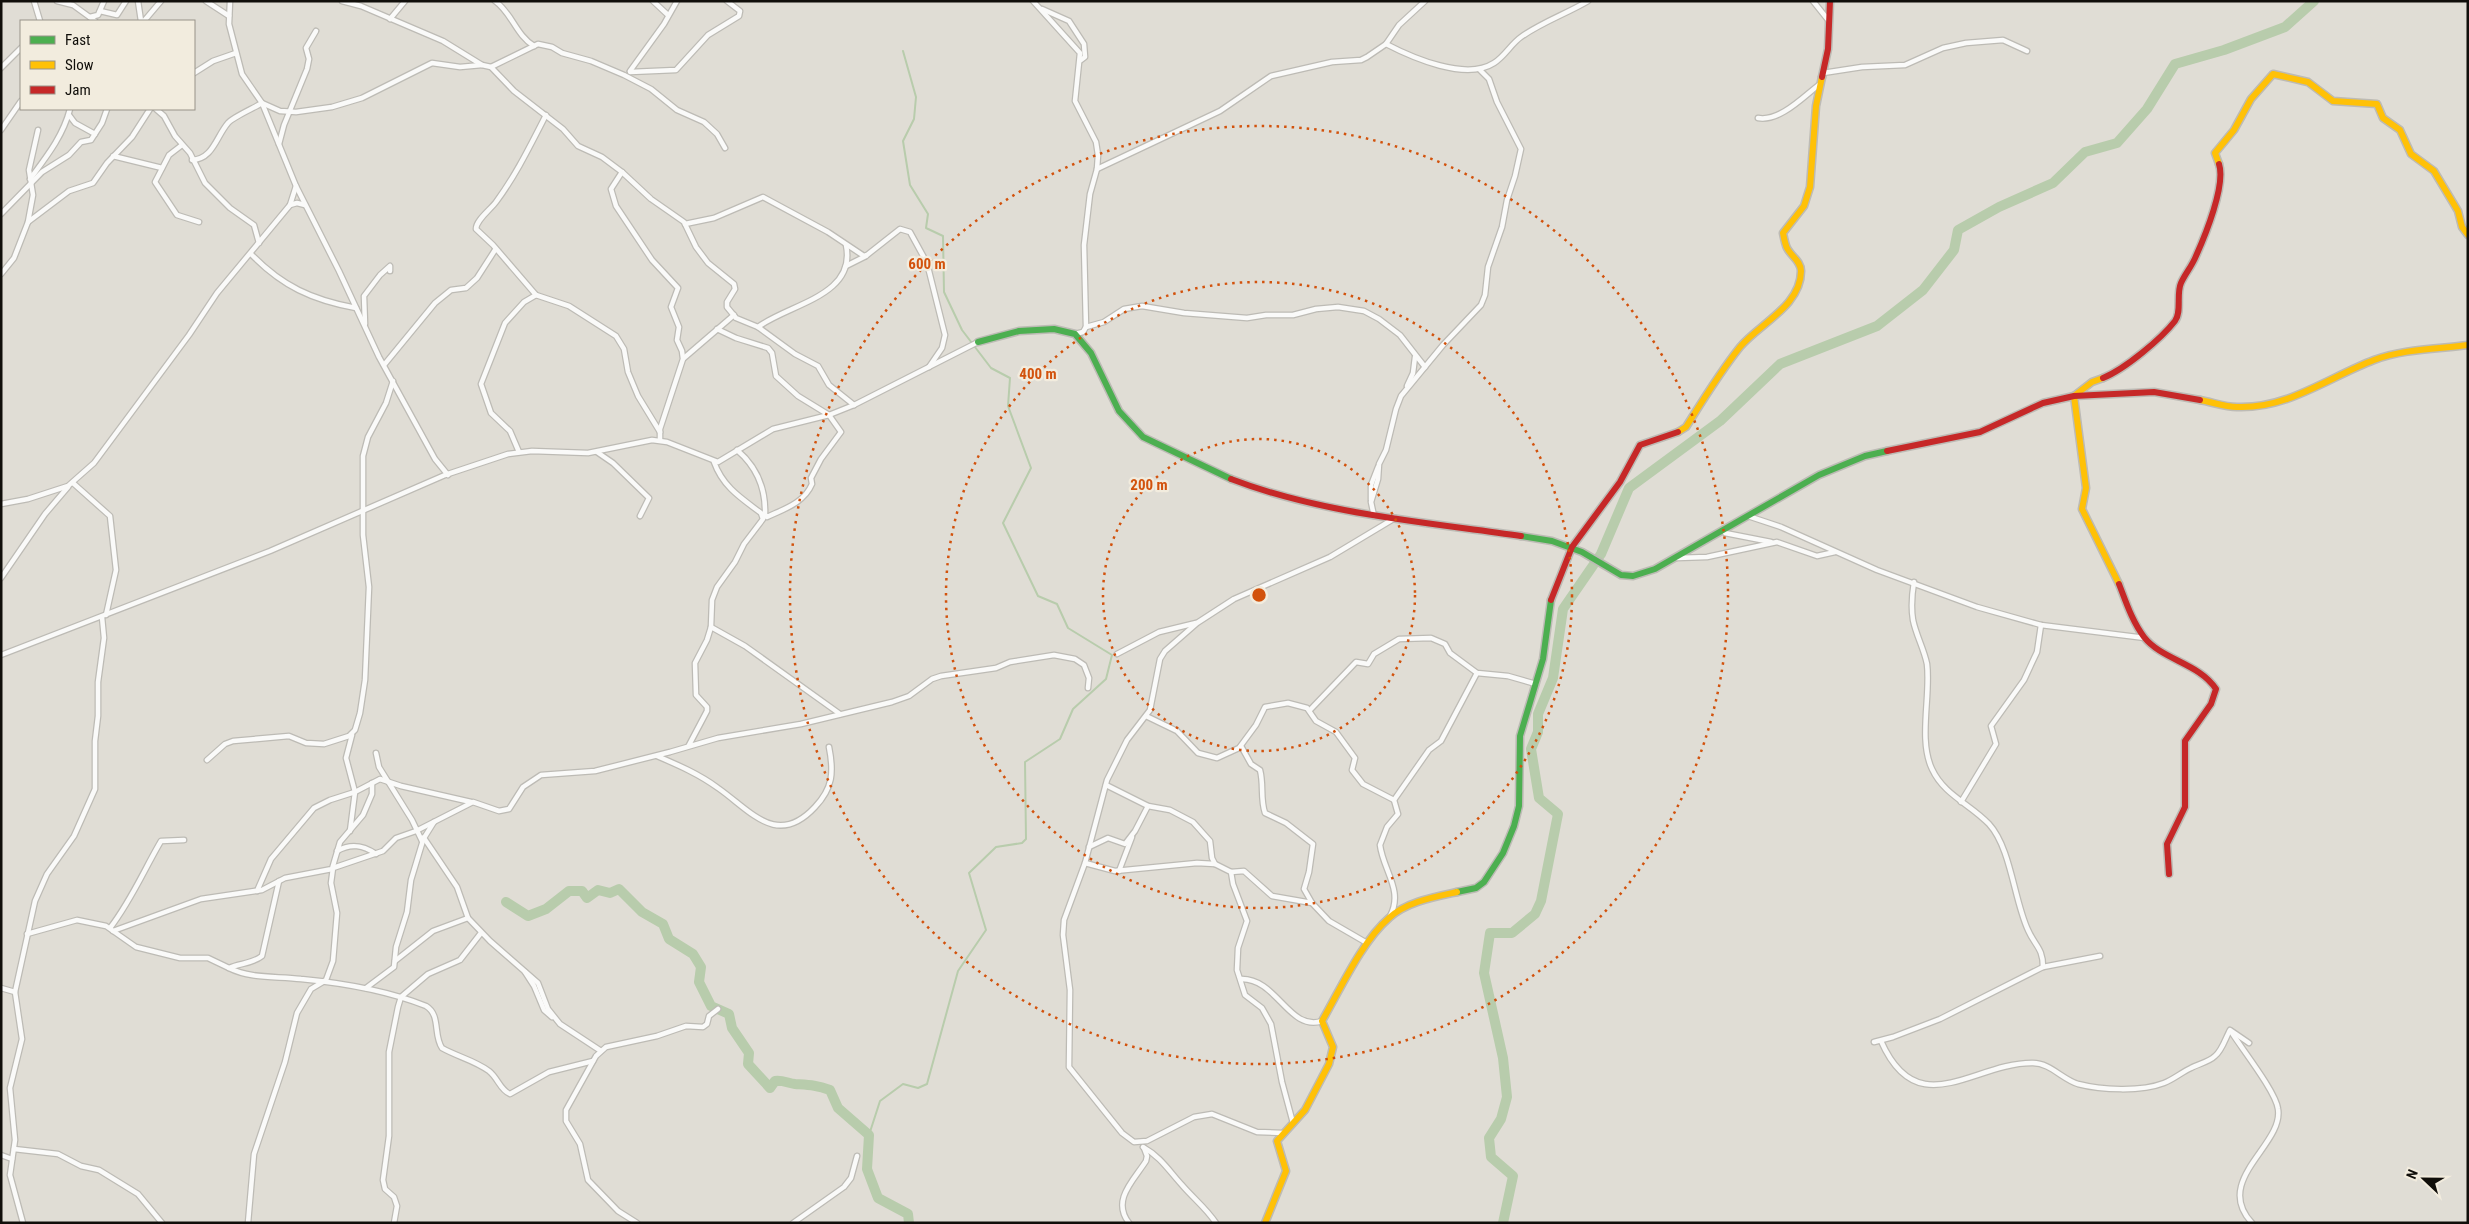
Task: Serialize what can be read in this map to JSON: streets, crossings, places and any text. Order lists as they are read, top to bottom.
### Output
{
  "legend": ["Fast", "Slow", "Jam"],
  "north": "left",
  "rings": ["600 m", "400 m", "200 m"]
}
